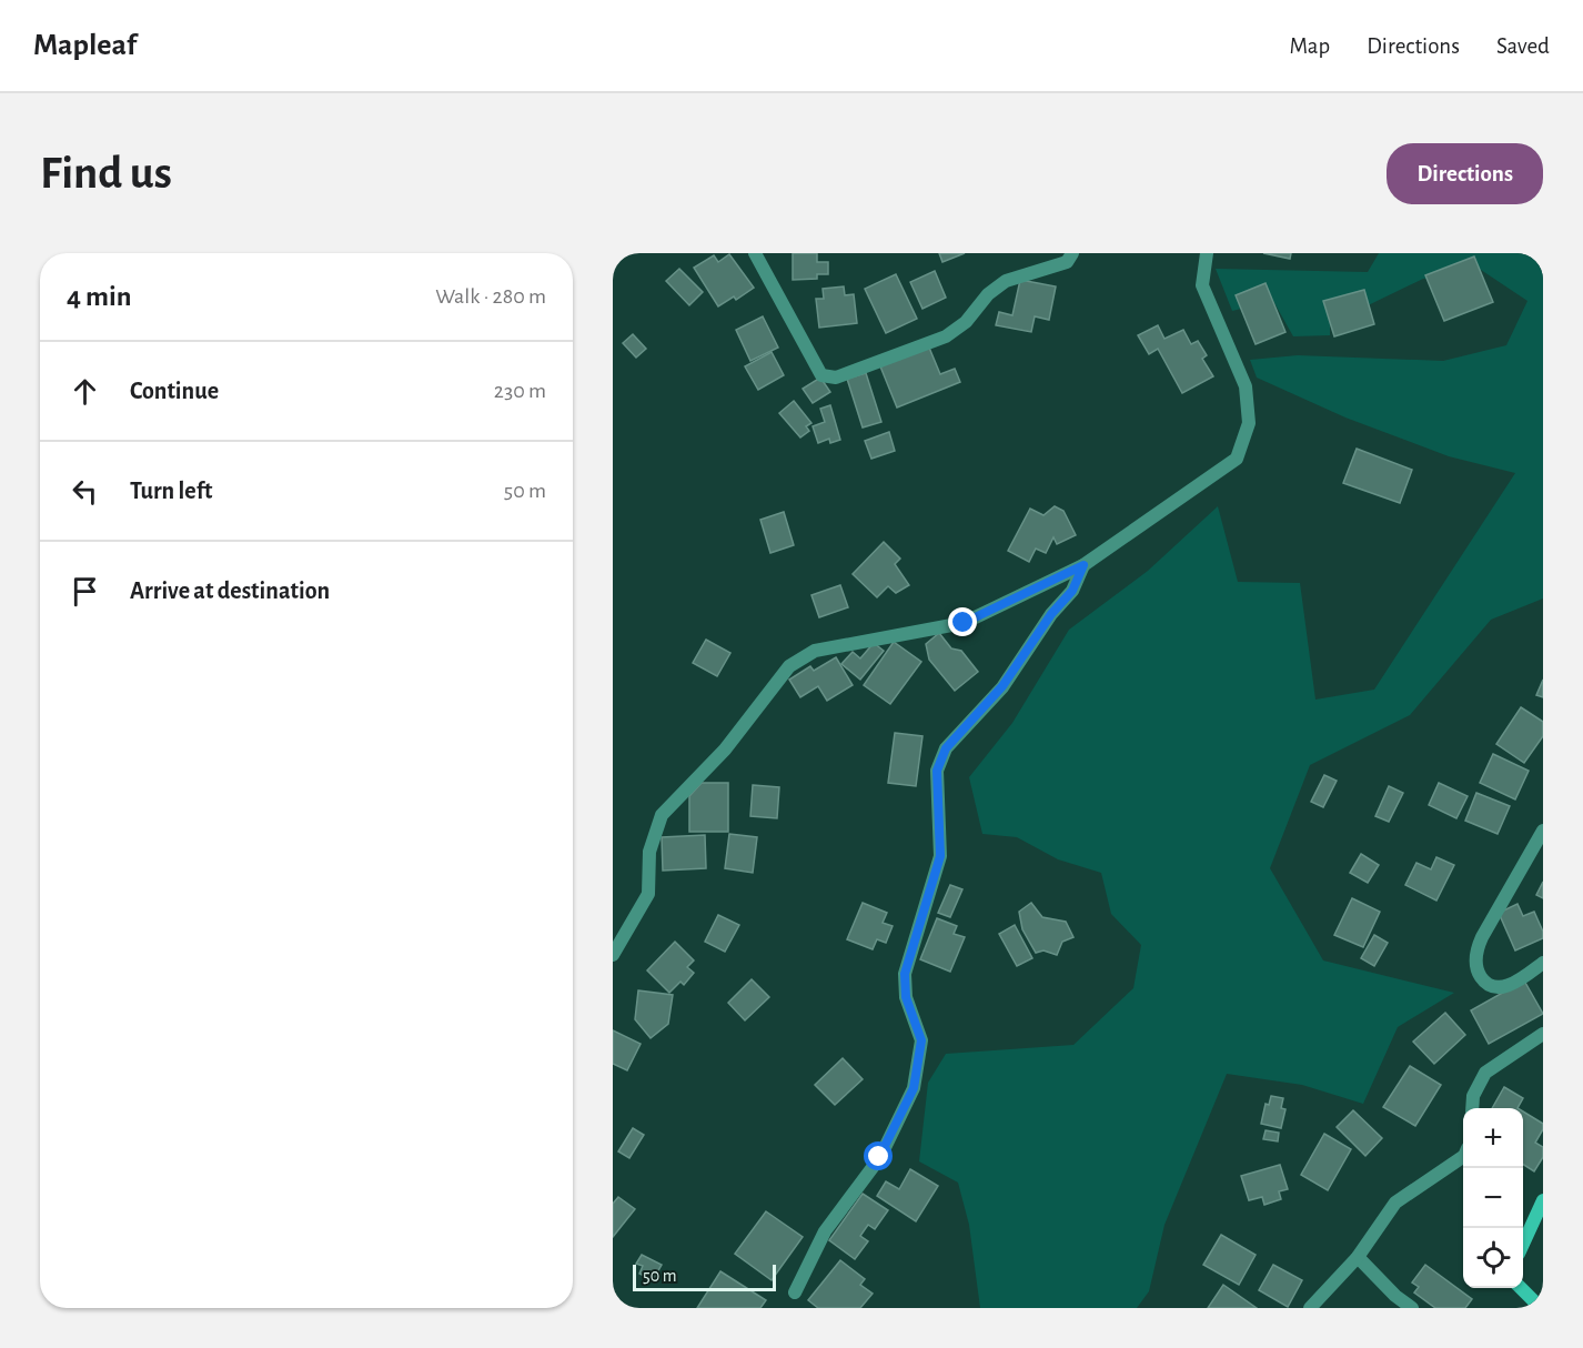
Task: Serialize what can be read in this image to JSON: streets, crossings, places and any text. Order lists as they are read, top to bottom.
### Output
{
  "scale_bar": "50 m",
  "page": {
    "header": "Mapleaf",
    "nav": ["Map", "Directions", "Saved"],
    "buttons": "Directions",
    "title": "Find us",
    "heading": ["4 min", "Walk · 280 m"],
    "list": [
      ["Continue", "230 m"],
      ["Turn left", "50 m"],
      "Arrive at destination"
    ],
    "map_buttons": ["+", "−"],
    "scale": "50 m"
  }
}
